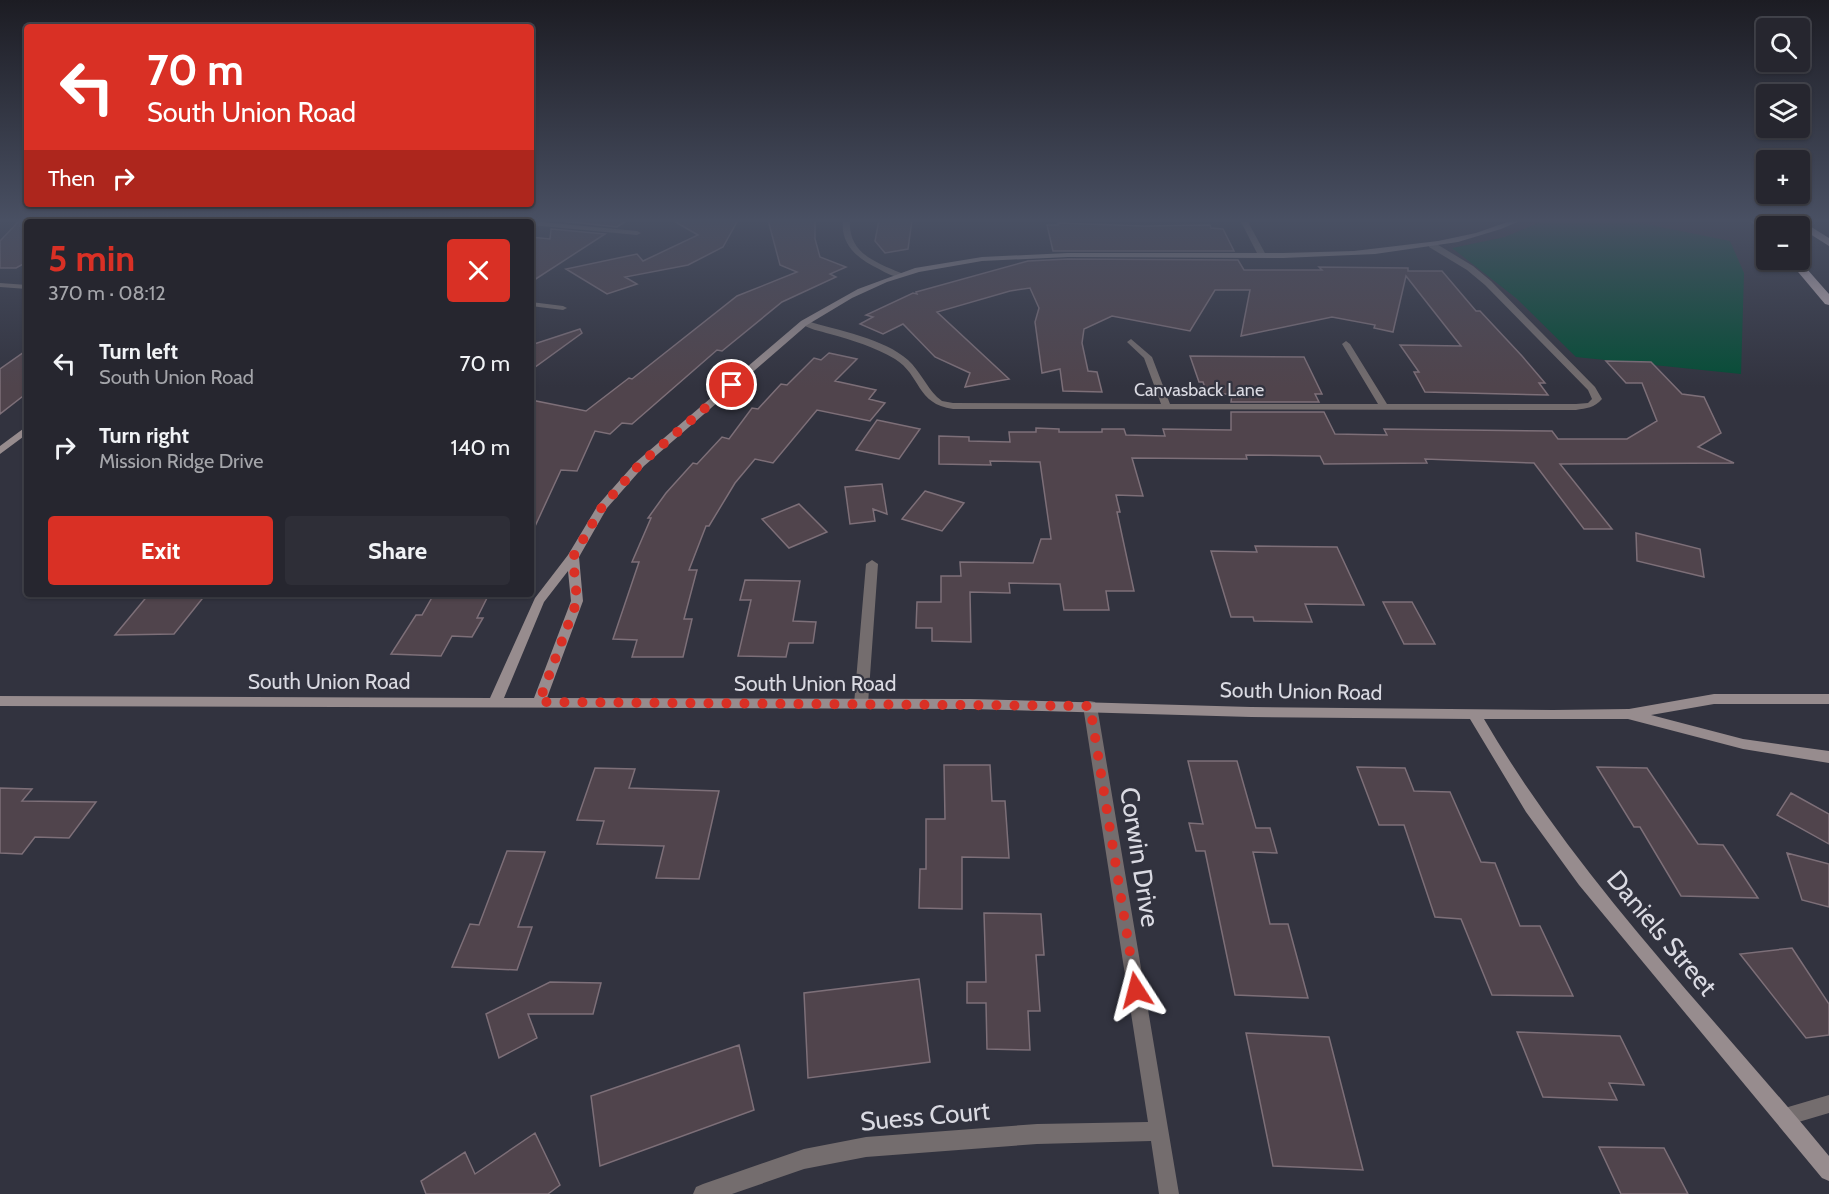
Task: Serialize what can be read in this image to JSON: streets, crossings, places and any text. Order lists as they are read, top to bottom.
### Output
{
  "streets": {
    "street": [
      "Canvasback Lane",
      "South Union Road",
      "Corwin Drive",
      "Daniels Street",
      "Suess Court"
    ]
  },
  "crossings": [
    ["South Union Road", "Corwin Drive"],
    ["South Union Road", "Daniels Street"],
    ["Corwin Drive", "Suess Court"]
  ],
  "page": {
    "map_buttons": ["+", "−"],
    "turn": ["70 m", "South Union Road"],
    "then": "Then",
    "heading": ["5 min", "370 m · 08:12"],
    "list": [
      {
        "name": "Turn left",
        "note": "South Union Road",
        "value": "70 m"
      },
      {
        "name": "Turn right",
        "note": "Mission Ridge Drive",
        "value": "140 m"
      }
    ],
    "buttons": ["Exit", "Share"]
  }
}
